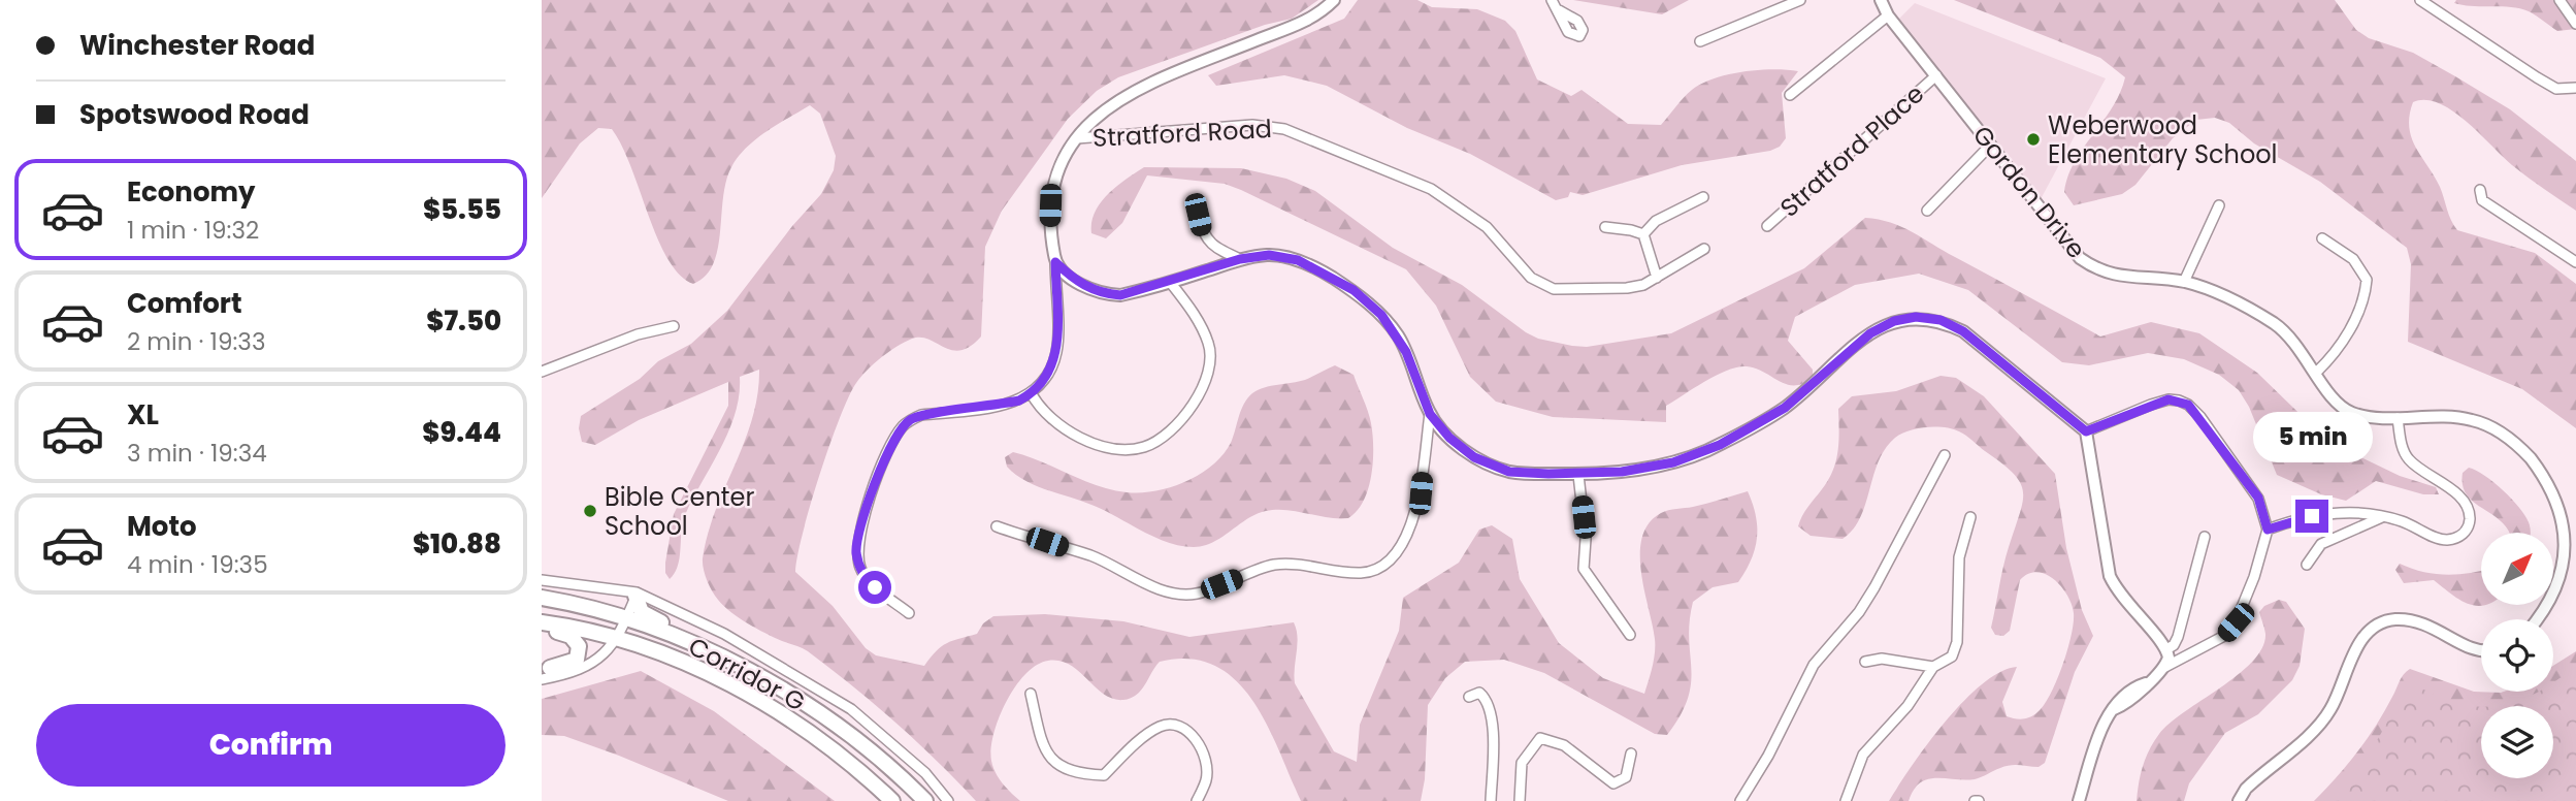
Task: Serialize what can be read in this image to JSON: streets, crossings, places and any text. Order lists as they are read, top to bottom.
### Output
{
  "streets": {
    "highway": ["Corridor G"],
    "street": ["Stratford Road", "Stratford Place", "Gordon Drive"]
  },
  "crossings": [
    ["Stratford Place", "Gordon Drive"]
  ],
  "places": ["Weberwood Elementary School", "Bible Center School"],
  "north": "top right",
  "page": {
    "banner": ["Winchester Road", "Spotswood Road"],
    "list": [
      {
        "name": "Economy",
        "note": "1 min · 19:32",
        "value": "$5.55"
      },
      {
        "name": "Comfort",
        "note": "2 min · 19:33",
        "value": "$7.50"
      },
      {
        "name": "XL",
        "note": "3 min · 19:34",
        "value": "$9.44"
      },
      {
        "name": "Moto",
        "note": "4 min · 19:35",
        "value": "$10.88"
      }
    ],
    "bubble": "5 min",
    "buttons": "Confirm"
  }
}
